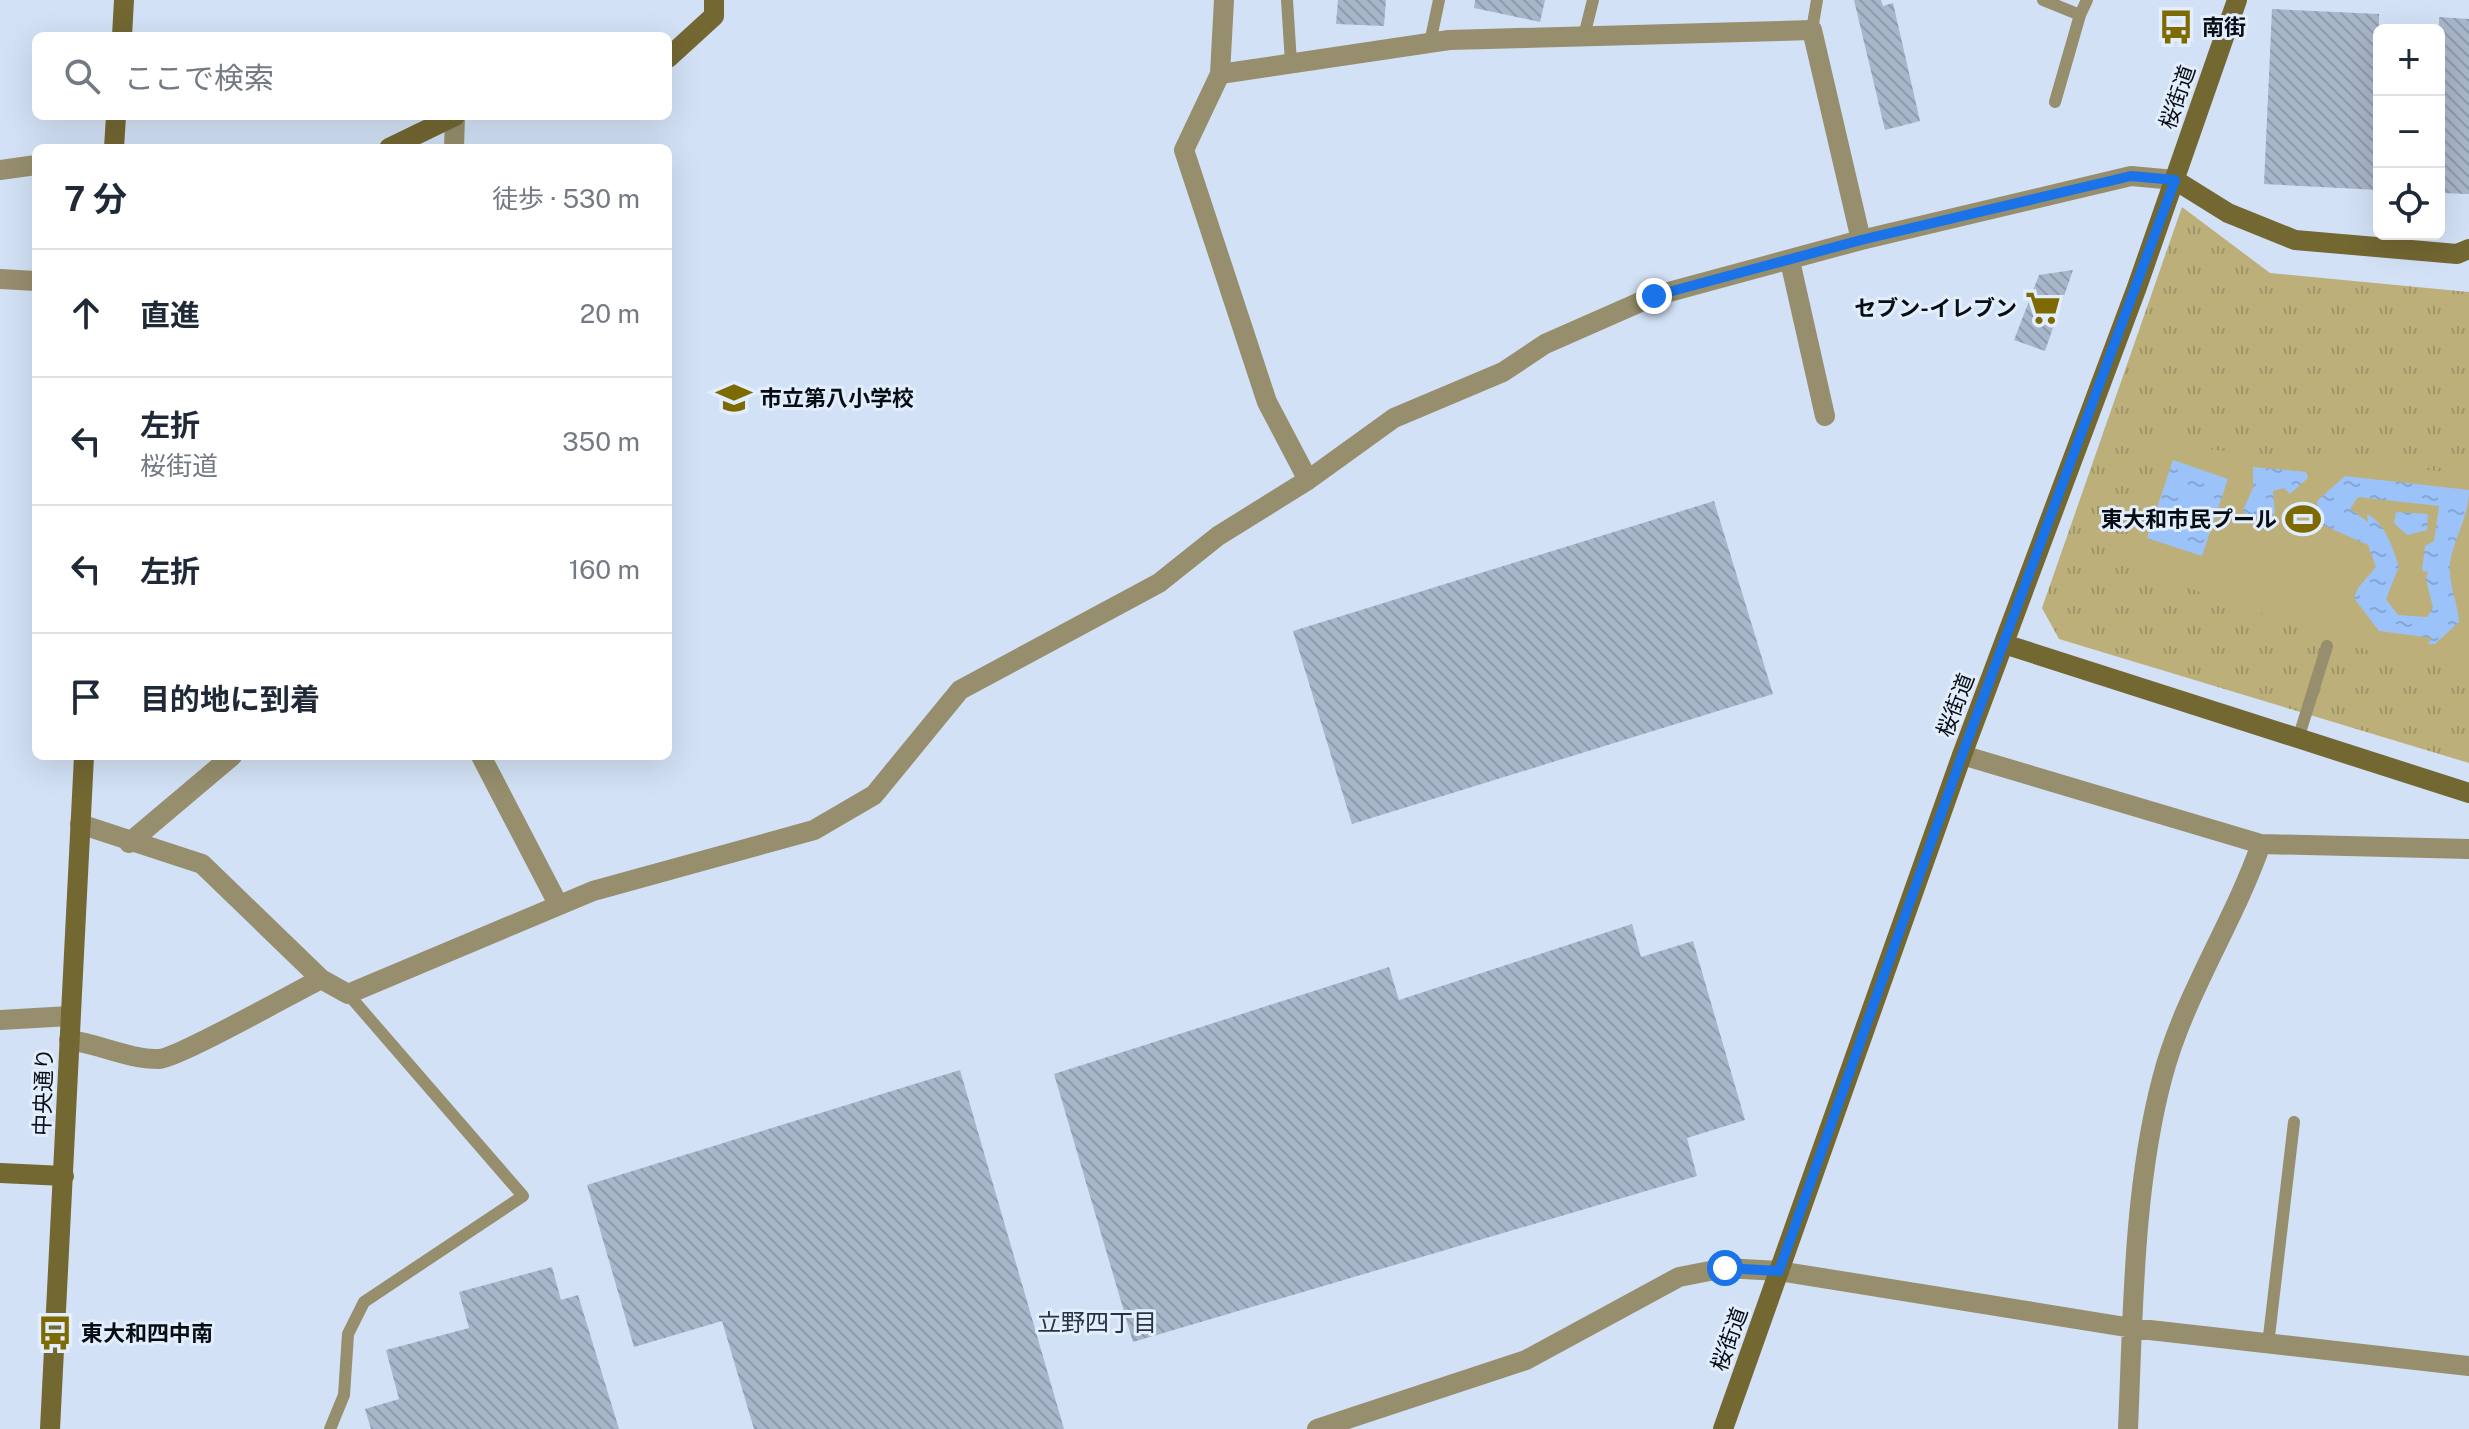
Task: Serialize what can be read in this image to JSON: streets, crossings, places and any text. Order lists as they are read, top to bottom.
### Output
{
  "streets": {
    "street": ["桜街道", "中央通り"]
  },
  "districts": ["立野四丁目"],
  "places": {
    "bus stop": ["南街", "東大和四中南"],
    "supermarket": ["セブン-イレブン"],
    "school or university": ["市立第八小学校"],
    "sports": ["東大和市民プール"]
  },
  "page": {
    "map_buttons": ["+", "−"],
    "search": "ここで検索",
    "heading": ["7 分", "徒歩 · 530 m"],
    "list": [
      ["直進", "20 m"],
      ["左折", "桜街道", "350 m"],
      ["左折", "160 m"],
      "目的地に到着"
    ]
  }
}
